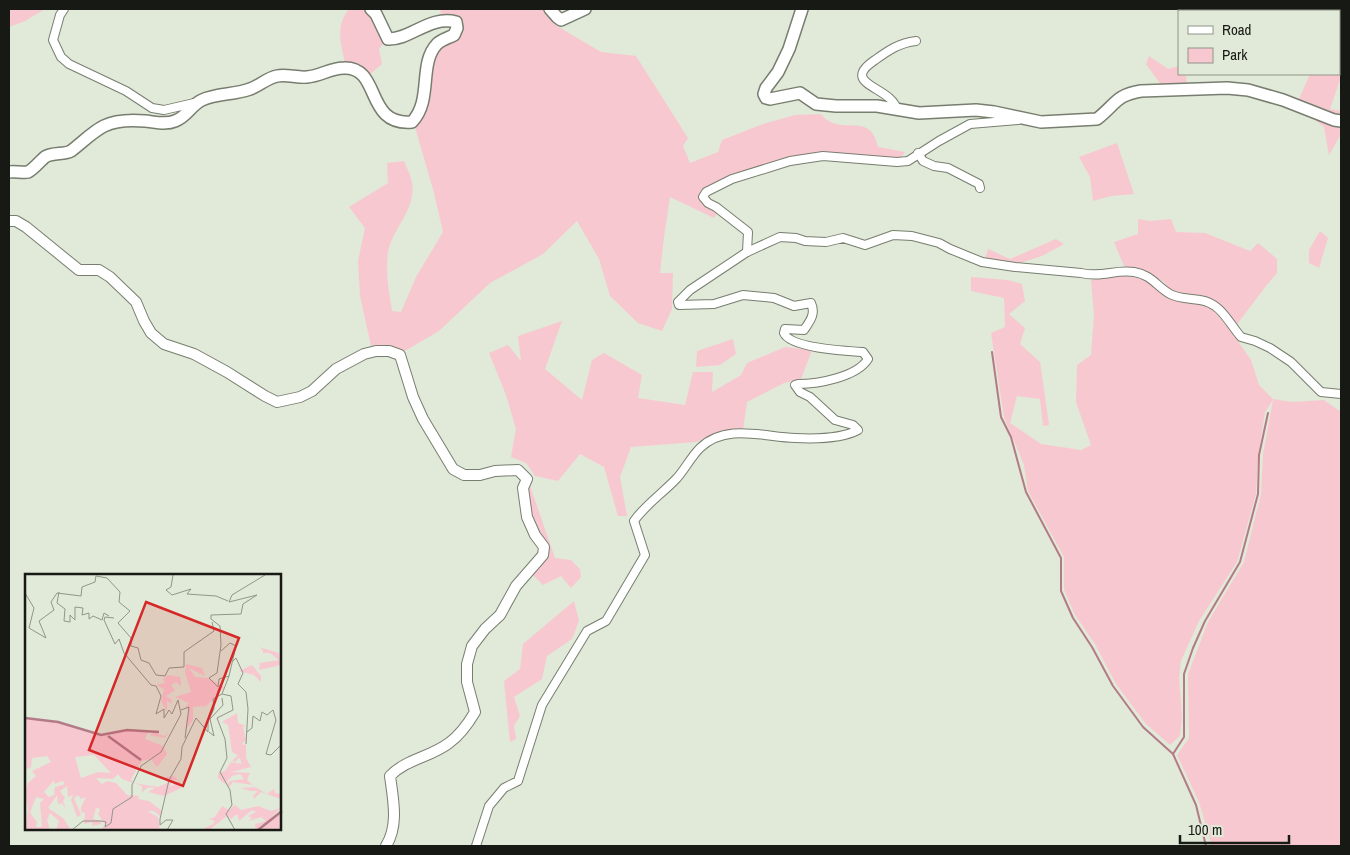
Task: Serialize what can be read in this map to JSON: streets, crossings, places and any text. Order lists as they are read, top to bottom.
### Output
{
  "legend": ["Road", "Park"],
  "scale_bar": "100 m"
}
